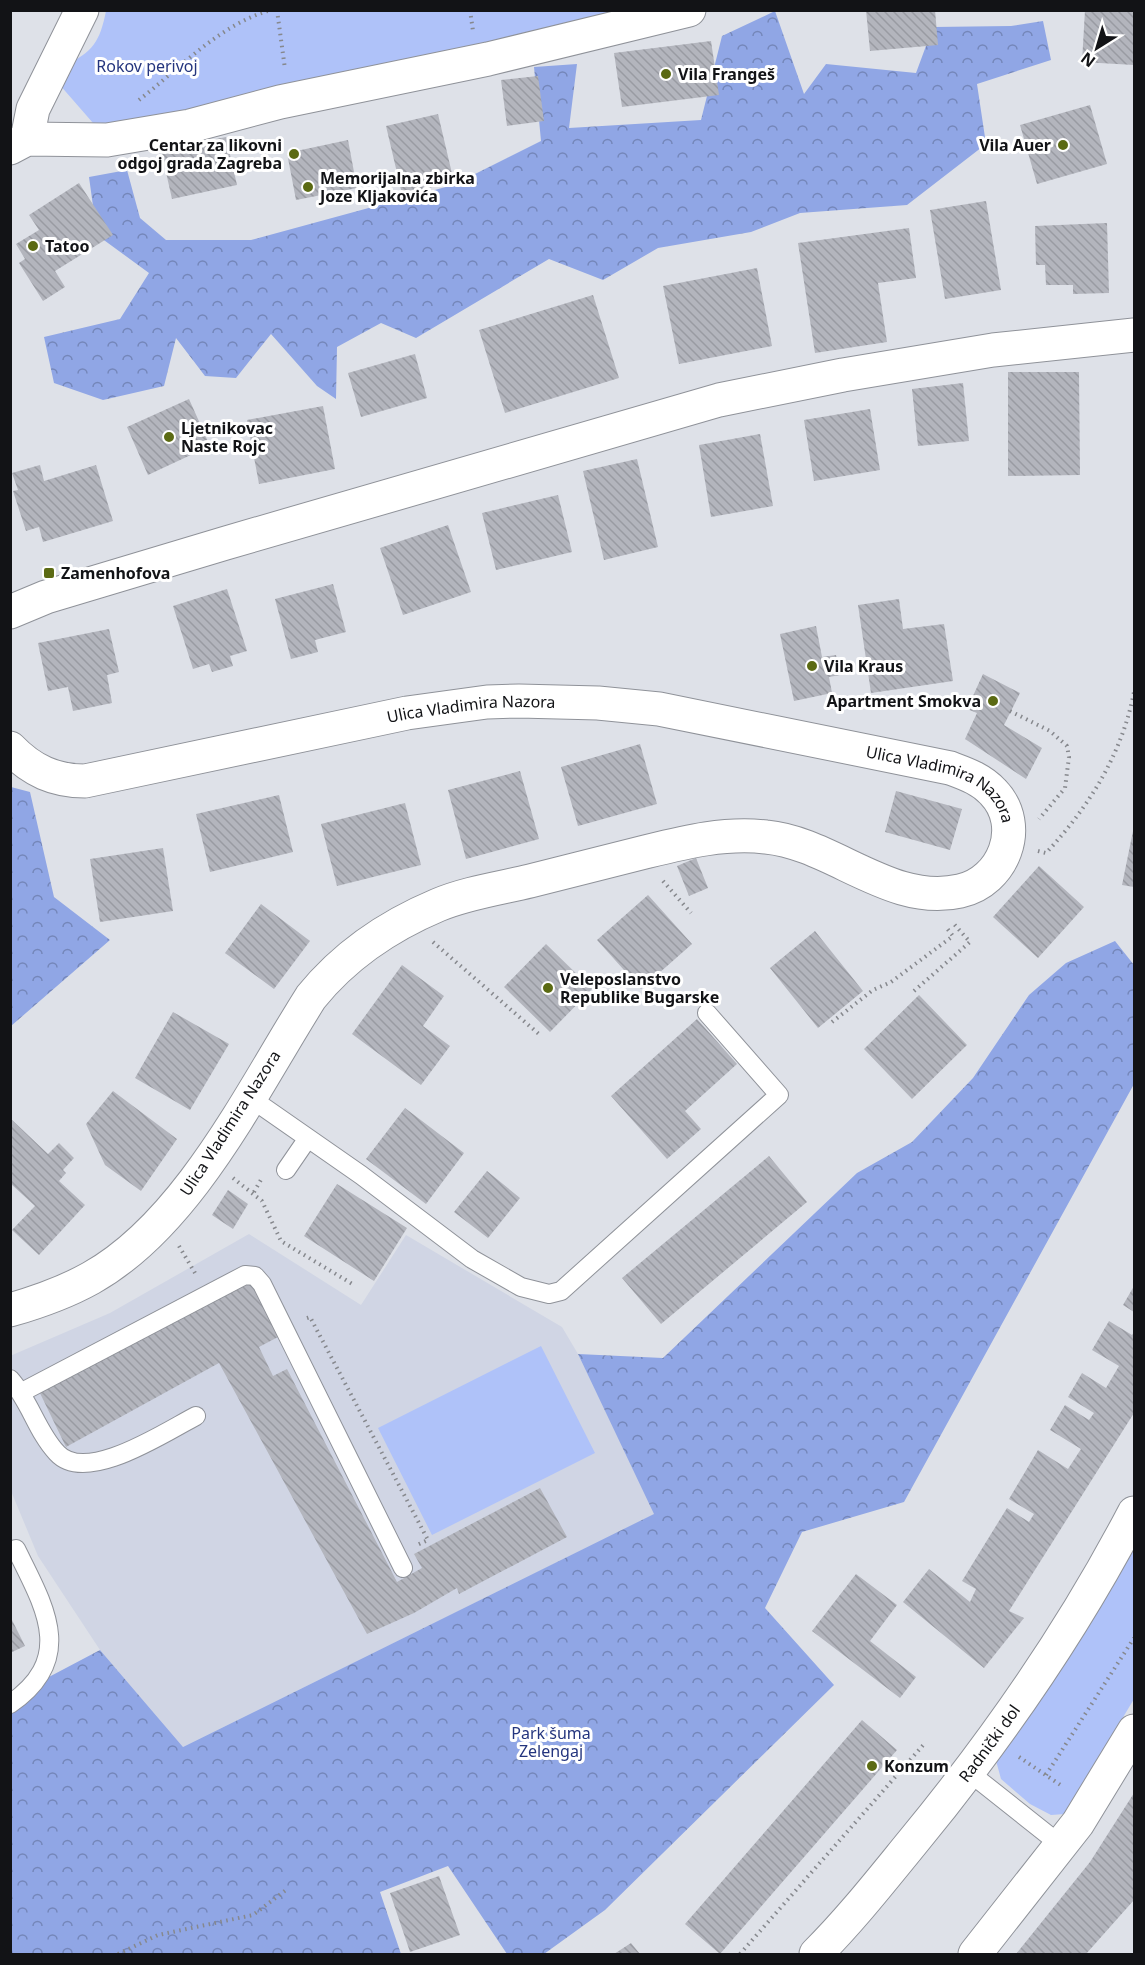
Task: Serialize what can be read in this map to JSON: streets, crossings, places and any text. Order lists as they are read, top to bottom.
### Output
{
  "streets": {
    "street": ["Ulica Vladimira Nazora", "Radnički dol"]
  },
  "parks": ["Rokov perivoj", "Park šuma Zelengaj"],
  "places": {
    "other": [
      "Vila Frangeš",
      "Vila Auer",
      "Centar za likovni odgoj grada Zagreba",
      "Memorijalna zbirka Joze Kljakovića",
      "Tatoo",
      "Ljetnikovac Naste Rojc",
      "Vila Kraus",
      "Apartment Smokva",
      "Veleposlanstvo Republike Bugarske",
      "Konzum"
    ],
    "transit": ["Zamenhofova"]
  },
  "north": "bottom left"
}
